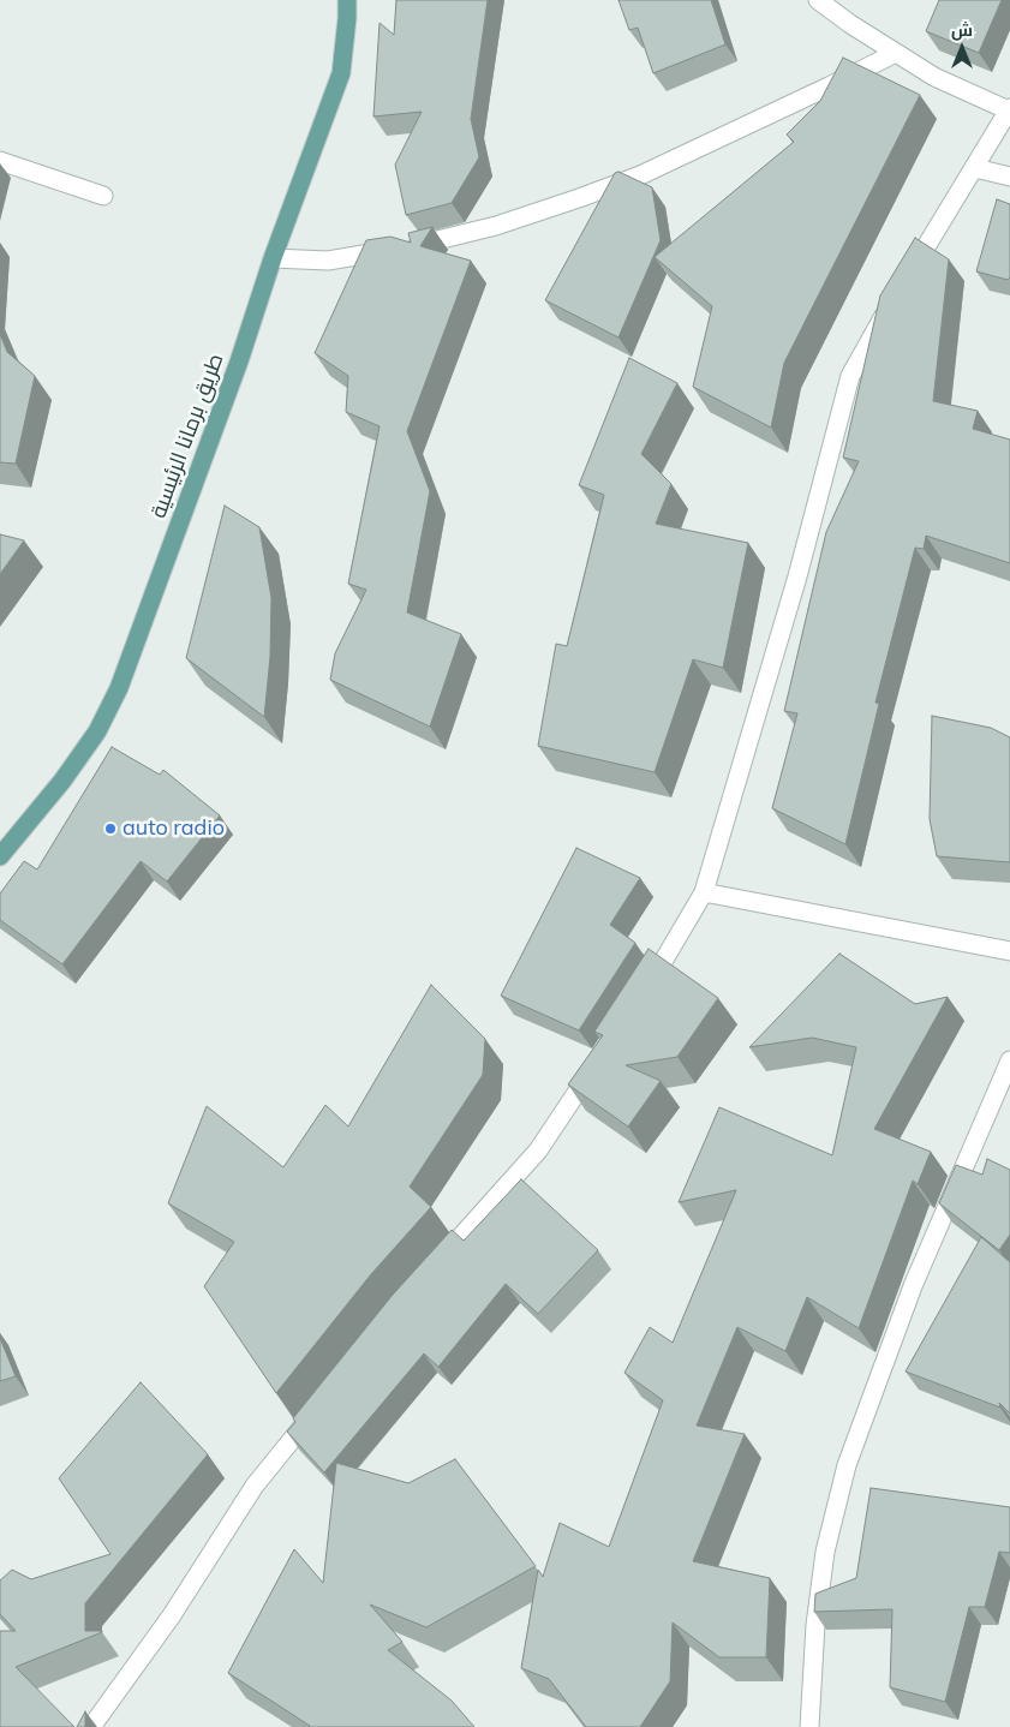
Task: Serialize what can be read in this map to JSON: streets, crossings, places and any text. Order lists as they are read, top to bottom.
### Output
{
  "streets": {
    "main road": ["طريق برمانا الرئيسية"]
  },
  "places": ["auto radio"],
  "north": "top"
}
